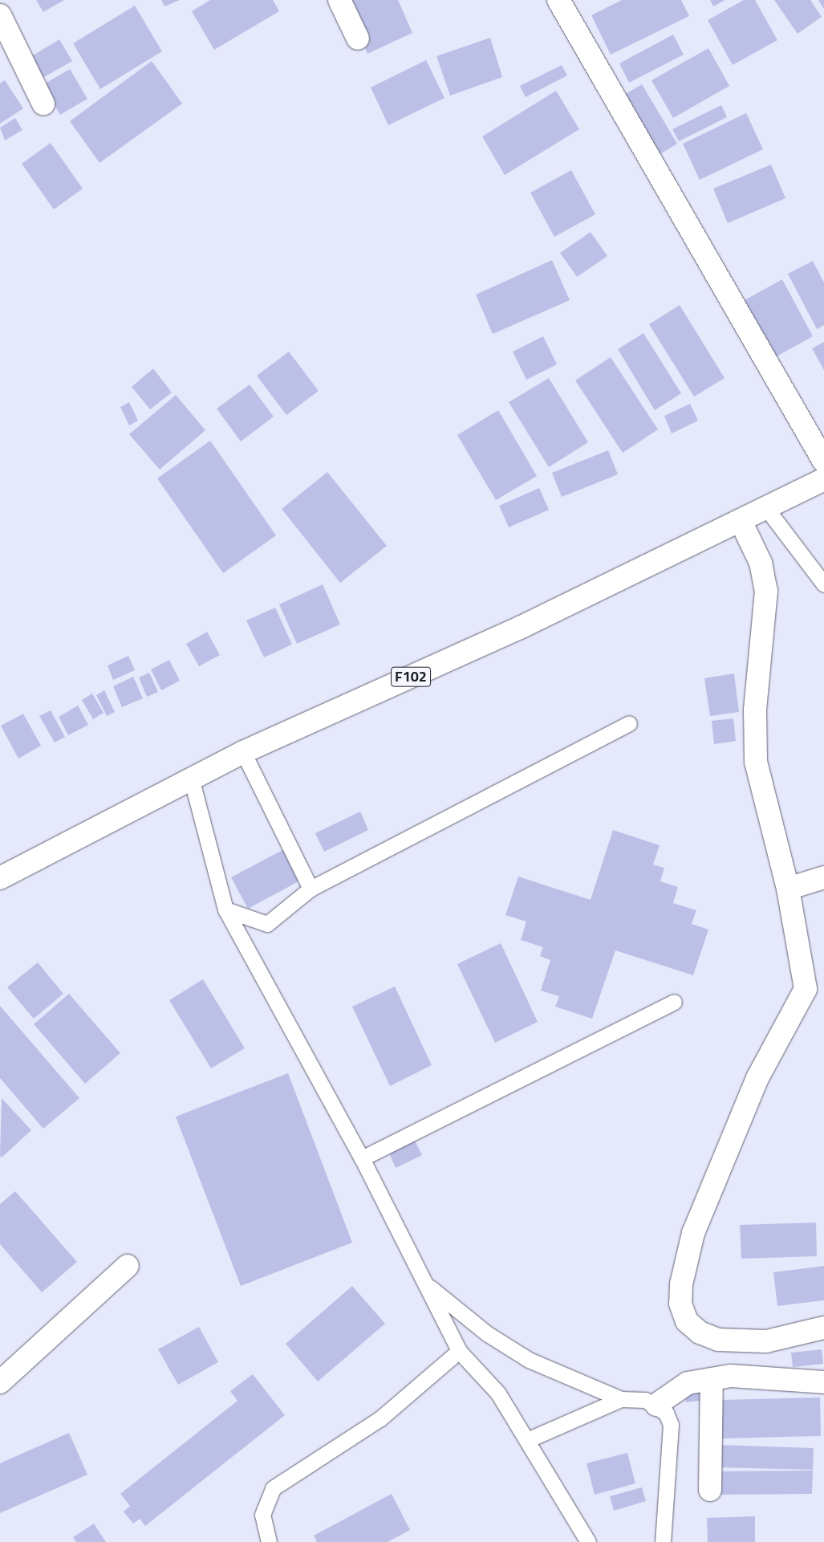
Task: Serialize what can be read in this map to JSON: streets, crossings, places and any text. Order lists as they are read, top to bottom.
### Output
{
  "streets": {
    "street": ["F102"]
  }
}
